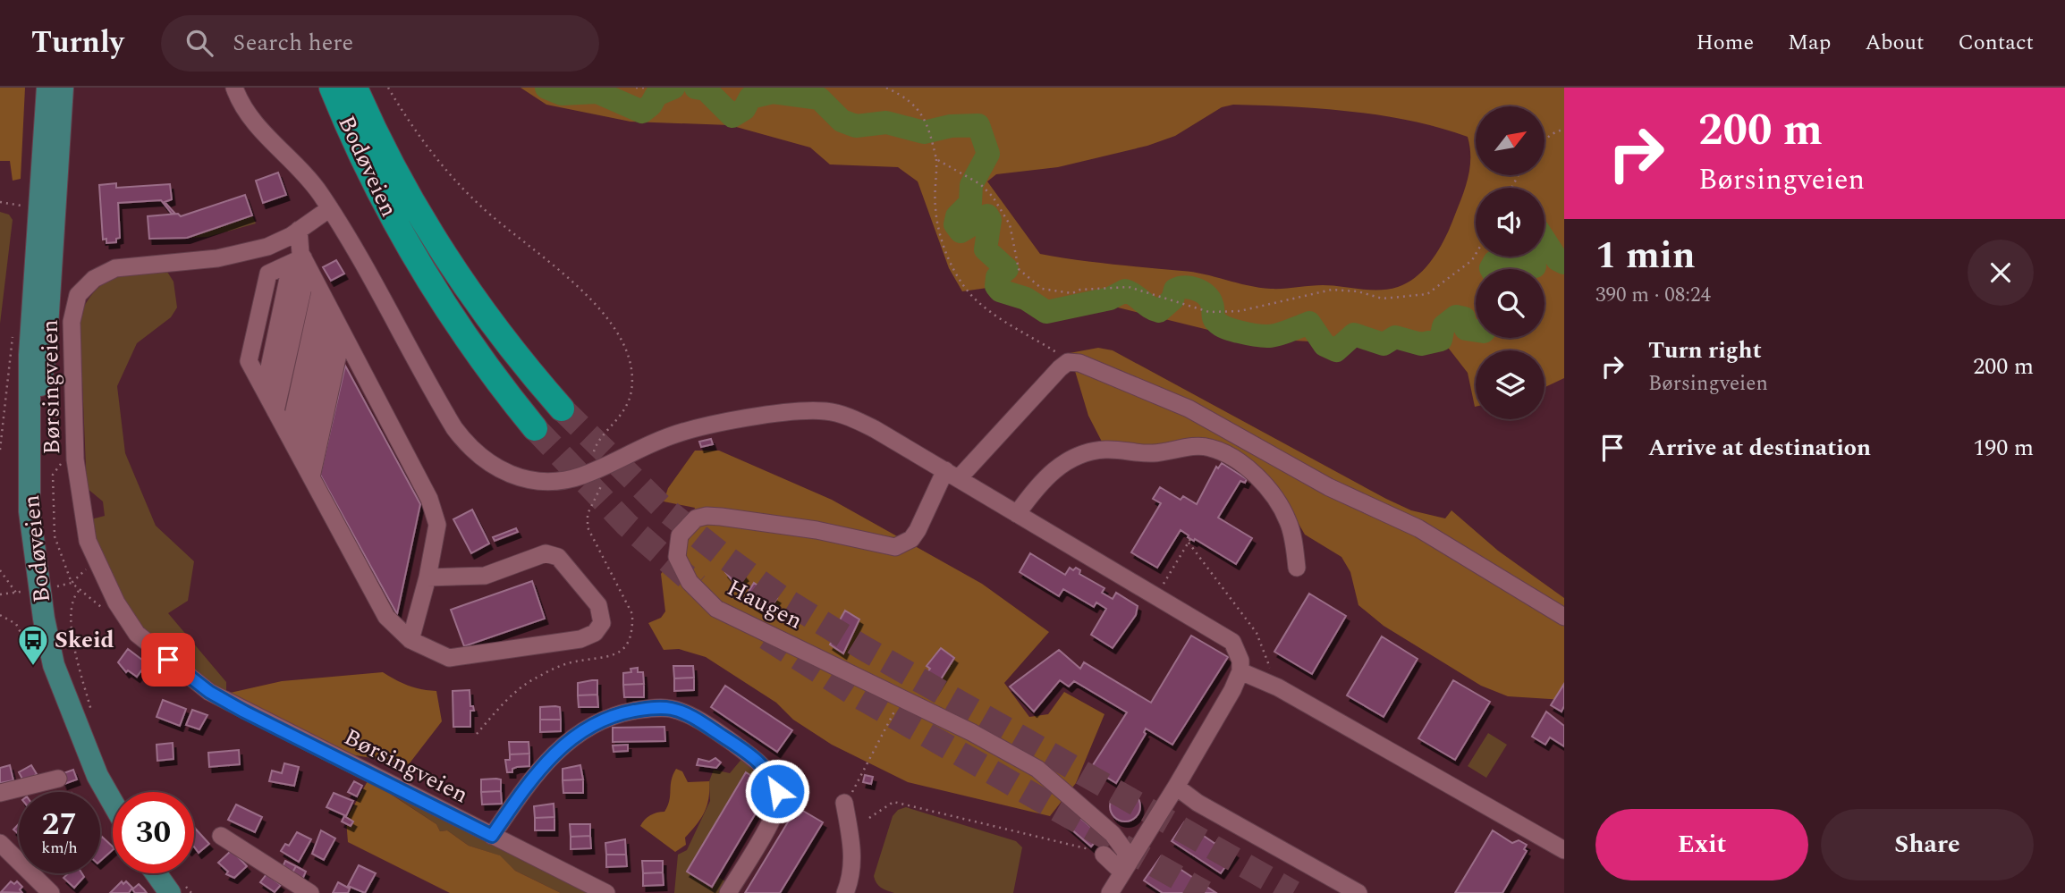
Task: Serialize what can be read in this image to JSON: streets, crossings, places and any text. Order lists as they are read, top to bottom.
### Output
{
  "streets": {
    "highway": ["Bodøveien"],
    "street": ["Børsingveien", "Haugen"]
  },
  "places": {
    "bus stop": ["Skeid"]
  },
  "north": "top right",
  "page": {
    "header": "Turnly",
    "search": "Search here",
    "nav": [
      "Home",
      "Map",
      "About",
      "Contact"
    ],
    "turn": ["200 m", "Børsingveien"],
    "heading": ["1 min", "390 m · 08:24"],
    "list": [
      {
        "name": "Turn right",
        "note": "Børsingveien",
        "value": "200 m"
      },
      {
        "name": "Arrive at destination",
        "value": "190 m"
      }
    ],
    "speed": "27 km/h",
    "limit": "30",
    "buttons": ["Exit", "Share"]
  }
}
